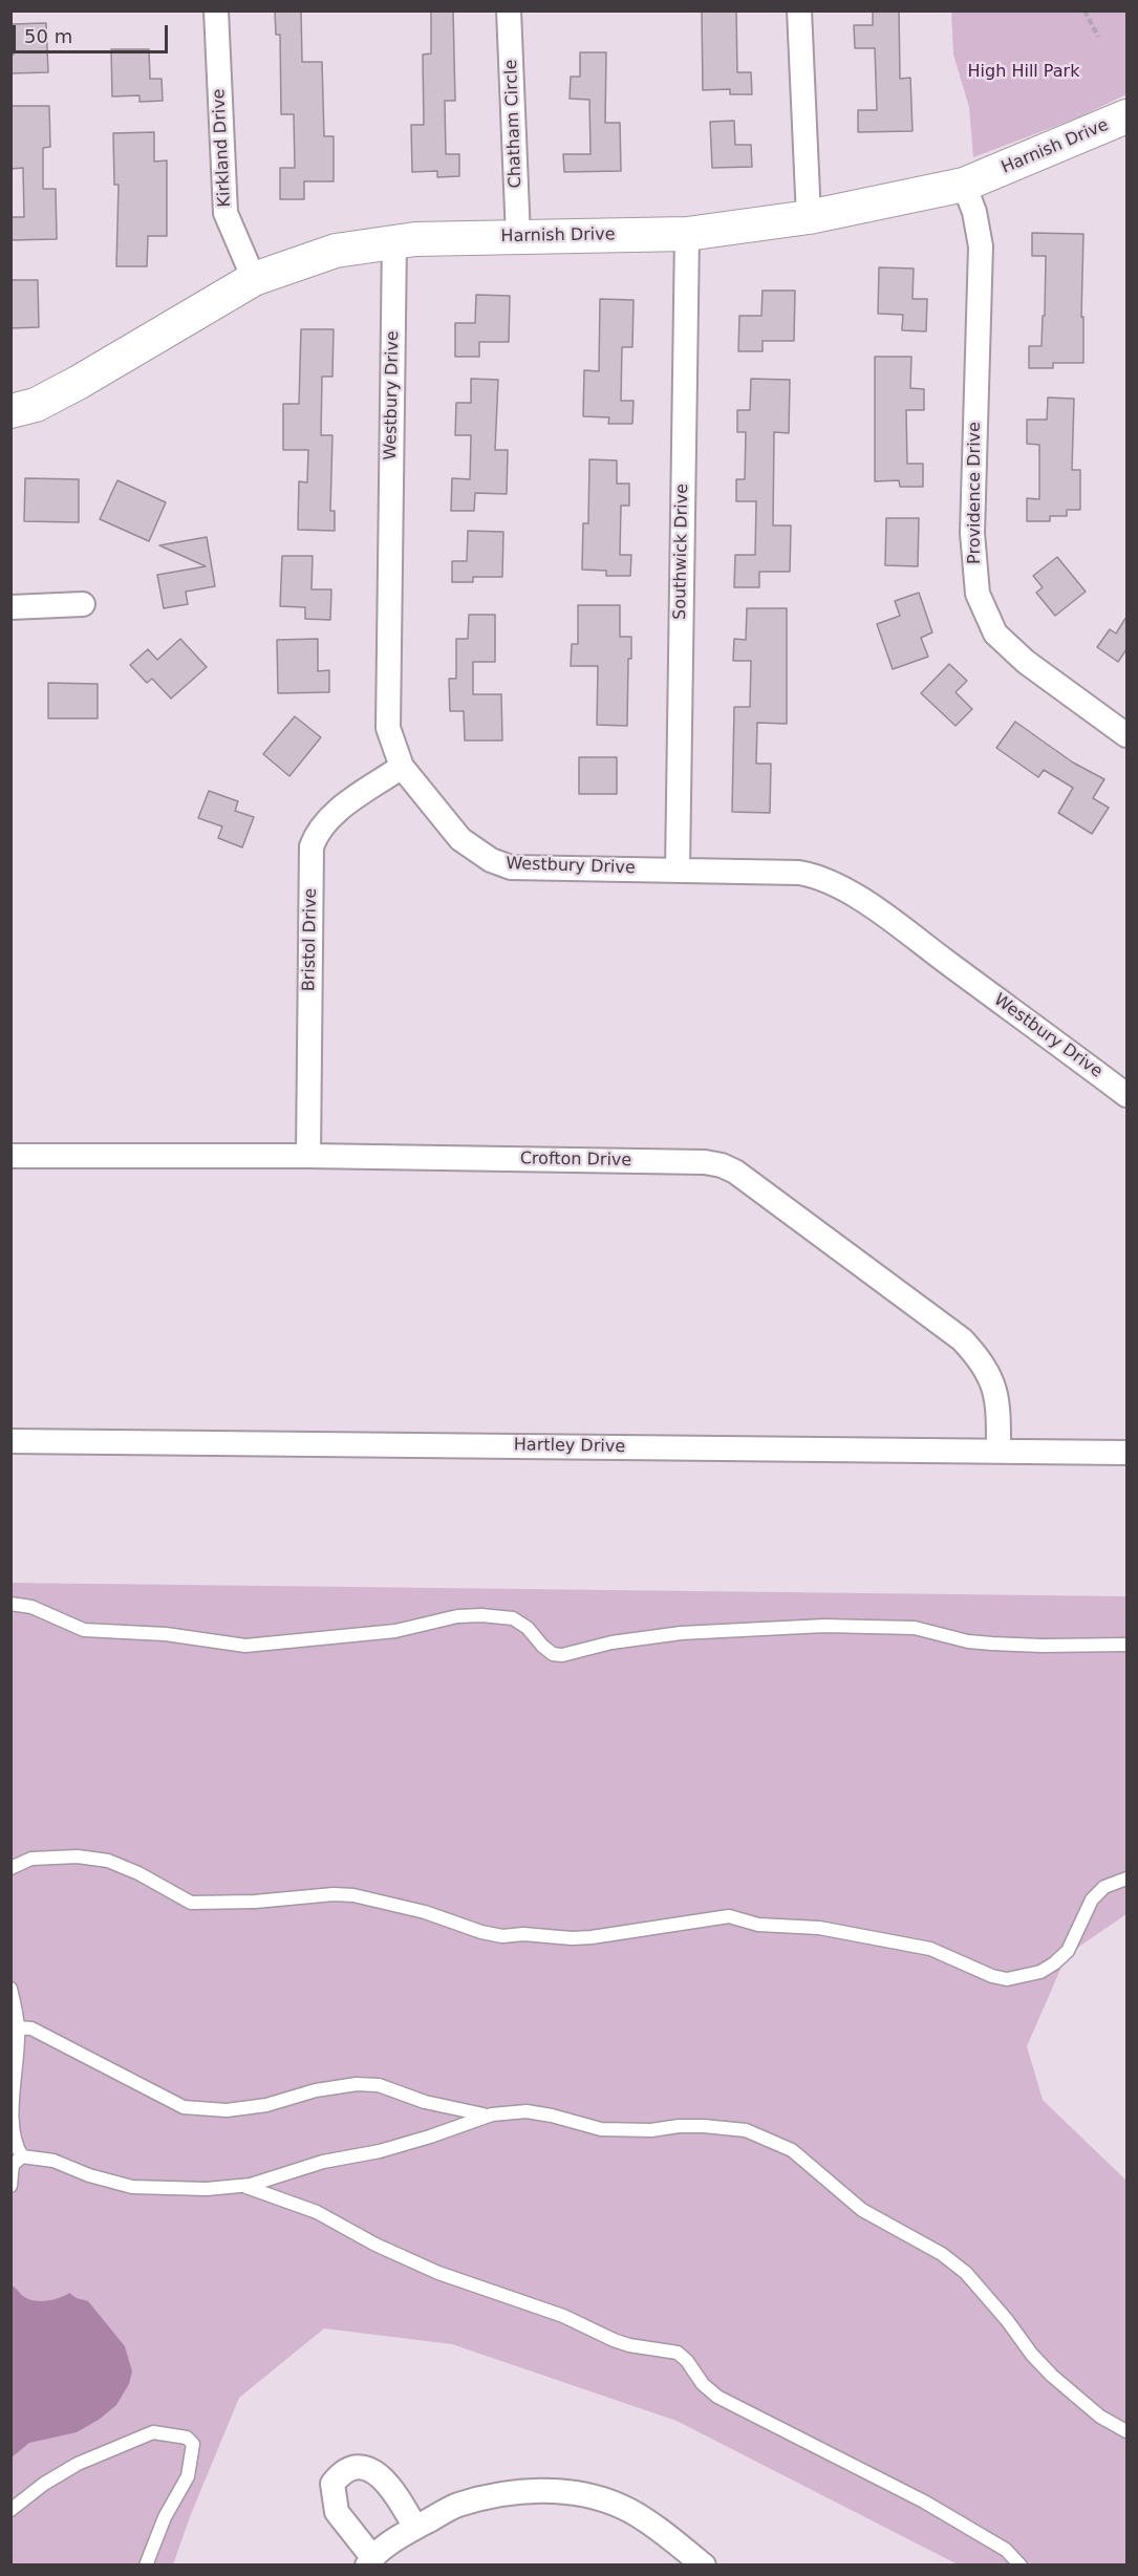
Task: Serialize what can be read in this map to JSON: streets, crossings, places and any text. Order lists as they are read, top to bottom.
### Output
{
  "streets": {
    "street": [
      "Chatham Circle",
      "Harnish Drive",
      "Kirkland Drive",
      "Westbury Drive",
      "Providence Drive",
      "Southwick Drive",
      "Bristol Drive",
      "Crofton Drive",
      "Hartley Drive"
    ]
  },
  "crossings": [
    ["Chatham Circle", "Harnish Drive"],
    ["Harnish Drive", "Kirkland Drive"],
    ["Harnish Drive", "Westbury Drive"],
    ["Harnish Drive", "Providence Drive"],
    ["Harnish Drive", "Southwick Drive"],
    ["Westbury Drive", "Southwick Drive"],
    ["Westbury Drive", "Bristol Drive"],
    ["Bristol Drive", "Crofton Drive"],
    ["Crofton Drive", "Hartley Drive"]
  ],
  "parks": ["High Hill Park"],
  "scale_bar": "50 m"
}
